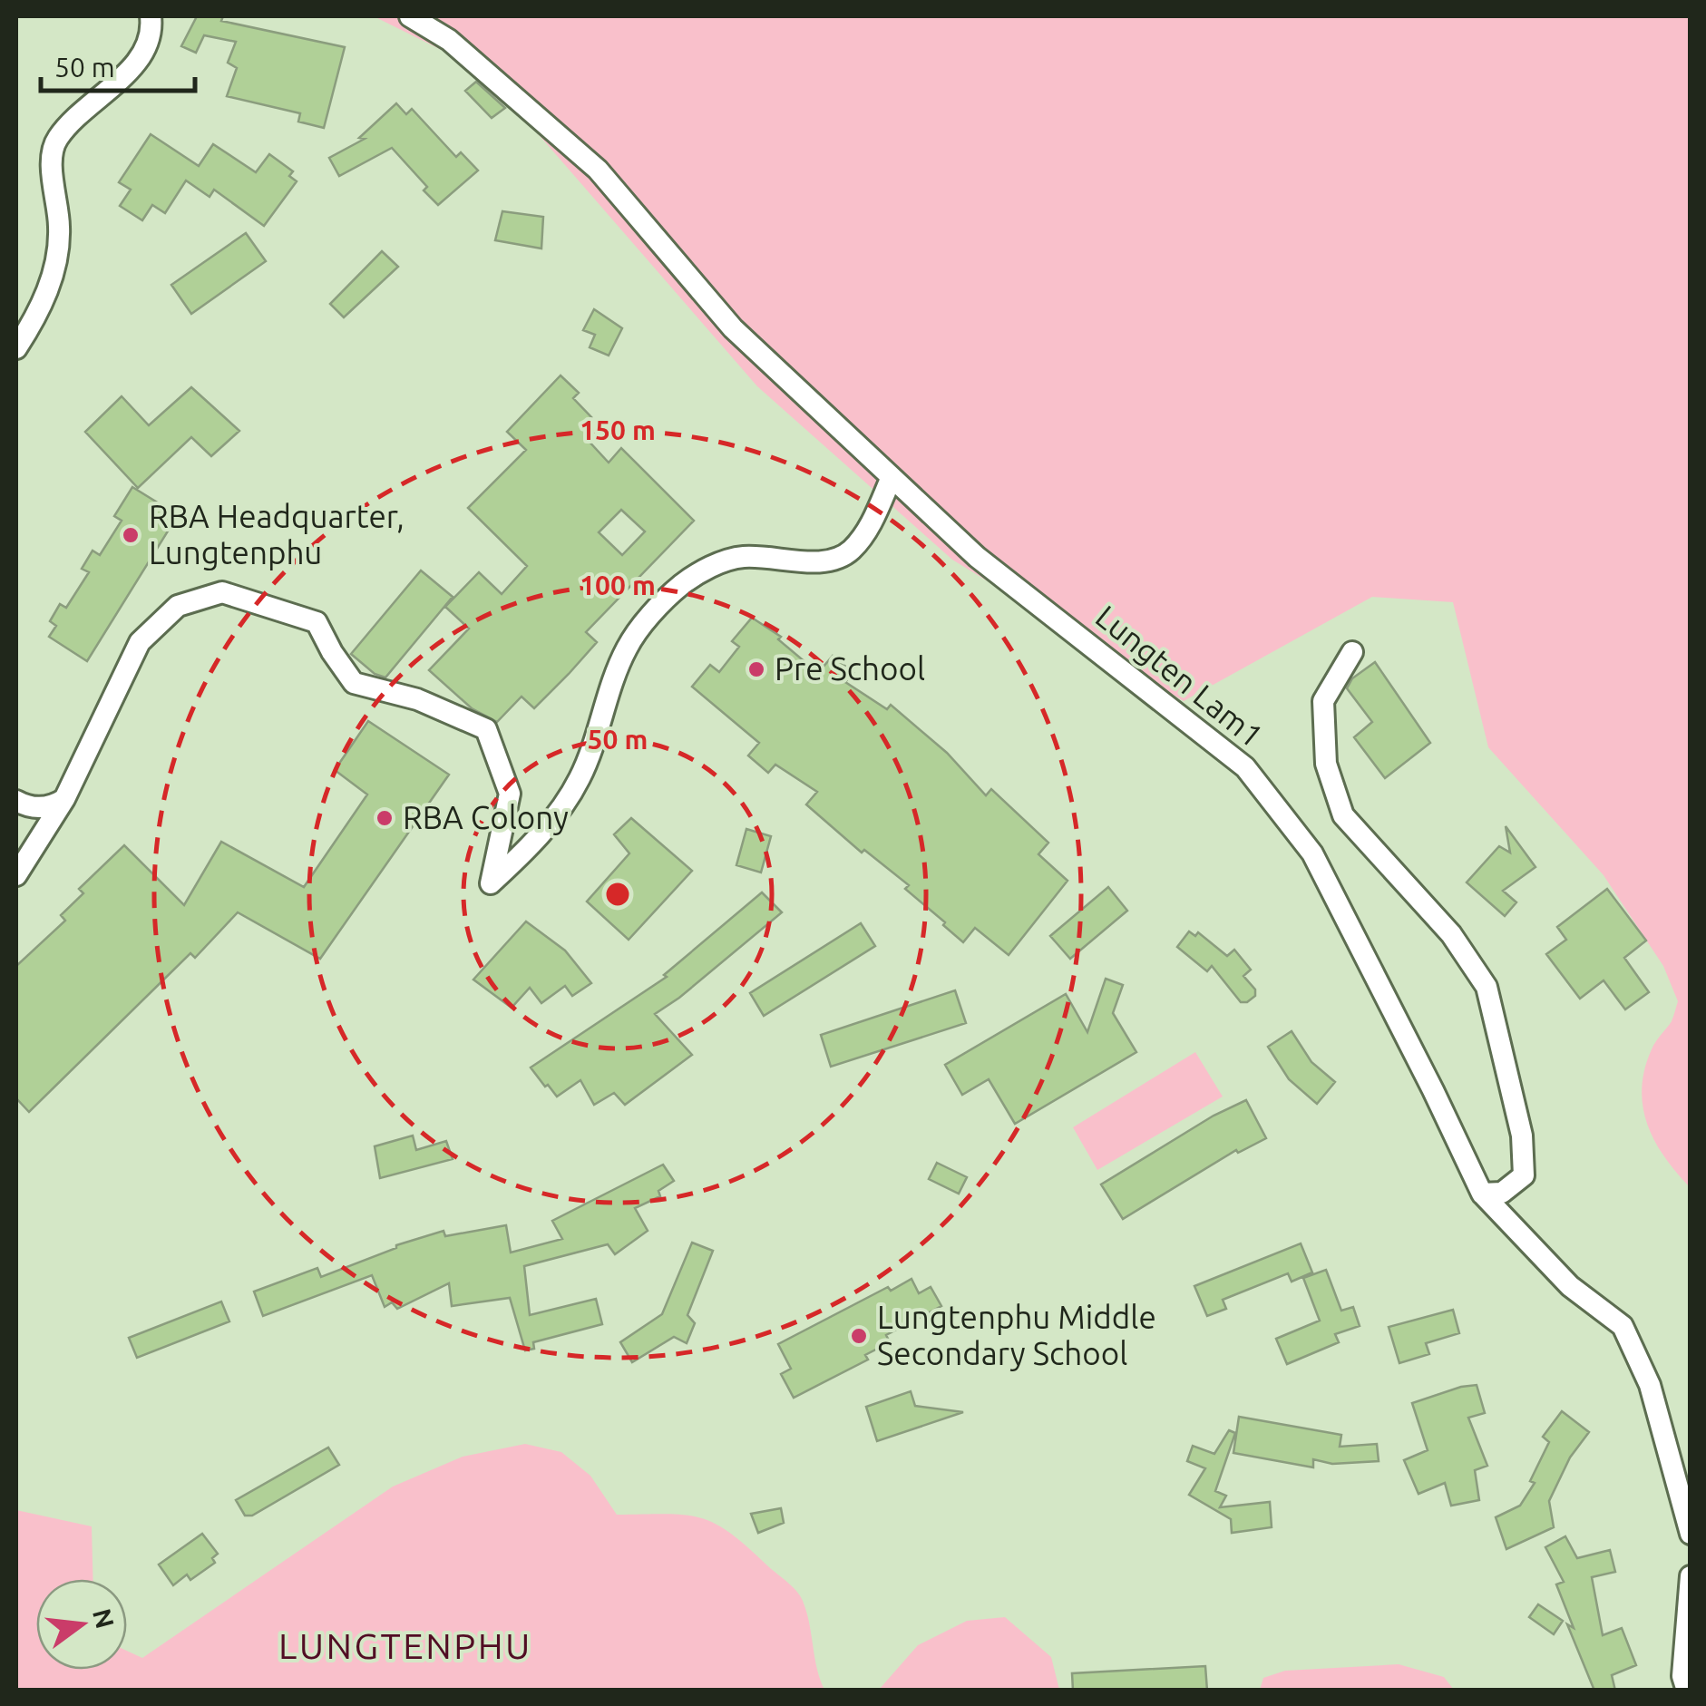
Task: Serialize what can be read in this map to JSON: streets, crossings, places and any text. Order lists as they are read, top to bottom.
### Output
{
  "streets": {
    "street": ["Lungten Lam1"]
  },
  "districts": ["LUNGTENPHU"],
  "places": [
    "RBA Headquarter, Lungtenphu",
    "Pre School",
    "RBA Colony",
    "Lungtenphu Middle Secondary School"
  ],
  "scale_bar": "50 m",
  "north": "right",
  "rings": ["150 m", "100 m", "50 m"]
}
